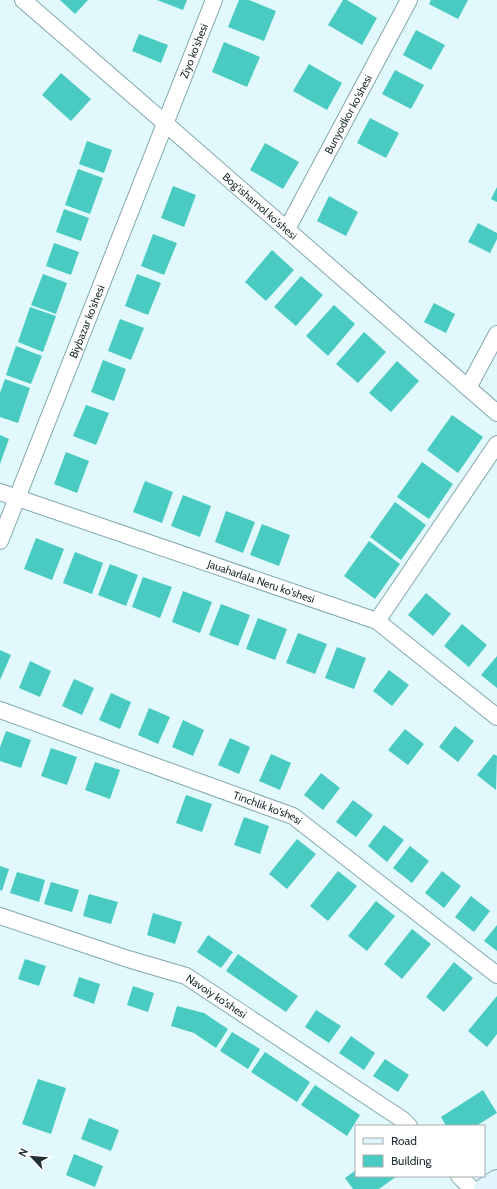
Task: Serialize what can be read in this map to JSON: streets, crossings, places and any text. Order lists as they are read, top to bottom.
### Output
{
  "streets": {
    "street": [
      "Ziyo ko'shesi",
      "Bunyodkor ko'shesi",
      "Bog'ishamol ko'shesi",
      "Biybazar ko'shesi",
      "Jauaharlala Neru ko'shesi",
      "Tinchlik ko'shesi",
      "Navoiy ko'shesi"
    ]
  },
  "crossings": [
    ["Ziyo ko'shesi", "Biybazar ko'shesi"],
    ["Bunyodkor ko'shesi", "Bog'ishamol ko'shesi"],
    ["Bog'ishamol ko'shesi", "Biybazar ko'shesi"],
    ["Biybazar ko'shesi", "Jauaharlala Neru ko'shesi"]
  ],
  "legend": ["Road", "Building"],
  "north": "top left"
}
